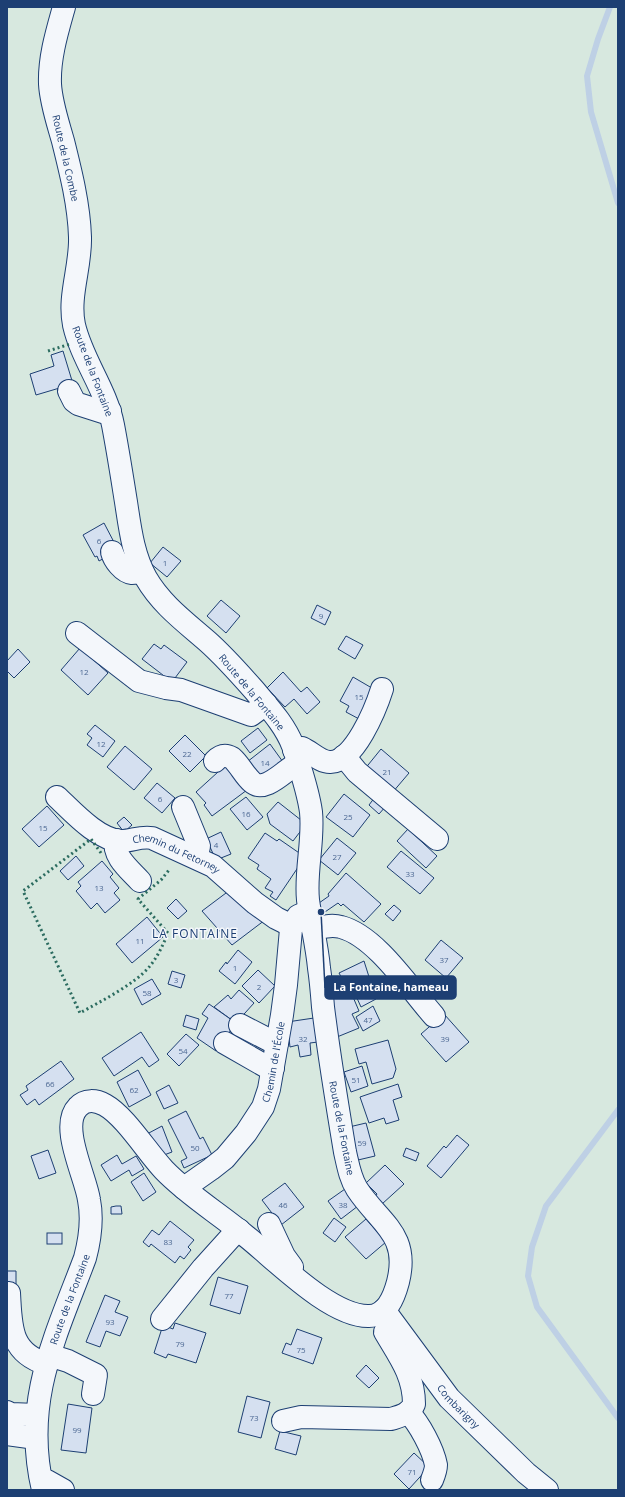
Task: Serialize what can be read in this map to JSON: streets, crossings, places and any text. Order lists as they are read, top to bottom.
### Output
{
  "streets": {
    "street": [
      "Route de la Combe",
      "Route de la Fontaine",
      "Chemin du Fetorney",
      "Chemin de l'École",
      "Combarigny"
    ]
  },
  "crossings": [
    ["Route de la Combe", "Route de la Fontaine"],
    ["Route de la Fontaine", "Chemin de l'École"],
    ["Route de la Fontaine", "Combarigny"],
    ["Chemin du Fetorney", "Chemin de l'École"]
  ],
  "districts": ["LA FONTAINE"],
  "places": ["La Fontaine, hameau"],
  "house_numbers": [
    "6",
    "1",
    "9",
    "12",
    "15",
    "12",
    "22",
    "14",
    "21",
    "6",
    "16",
    "25",
    "15",
    "4",
    "27",
    "33",
    "13",
    "11",
    "37",
    "1",
    "3",
    "2",
    "58",
    "47",
    "32",
    "39",
    "54",
    "51",
    "66",
    "62",
    "59",
    "50",
    "46",
    "38",
    "83",
    "77",
    "93",
    "79",
    "75",
    "73",
    "99",
    "71"
  ]
}
